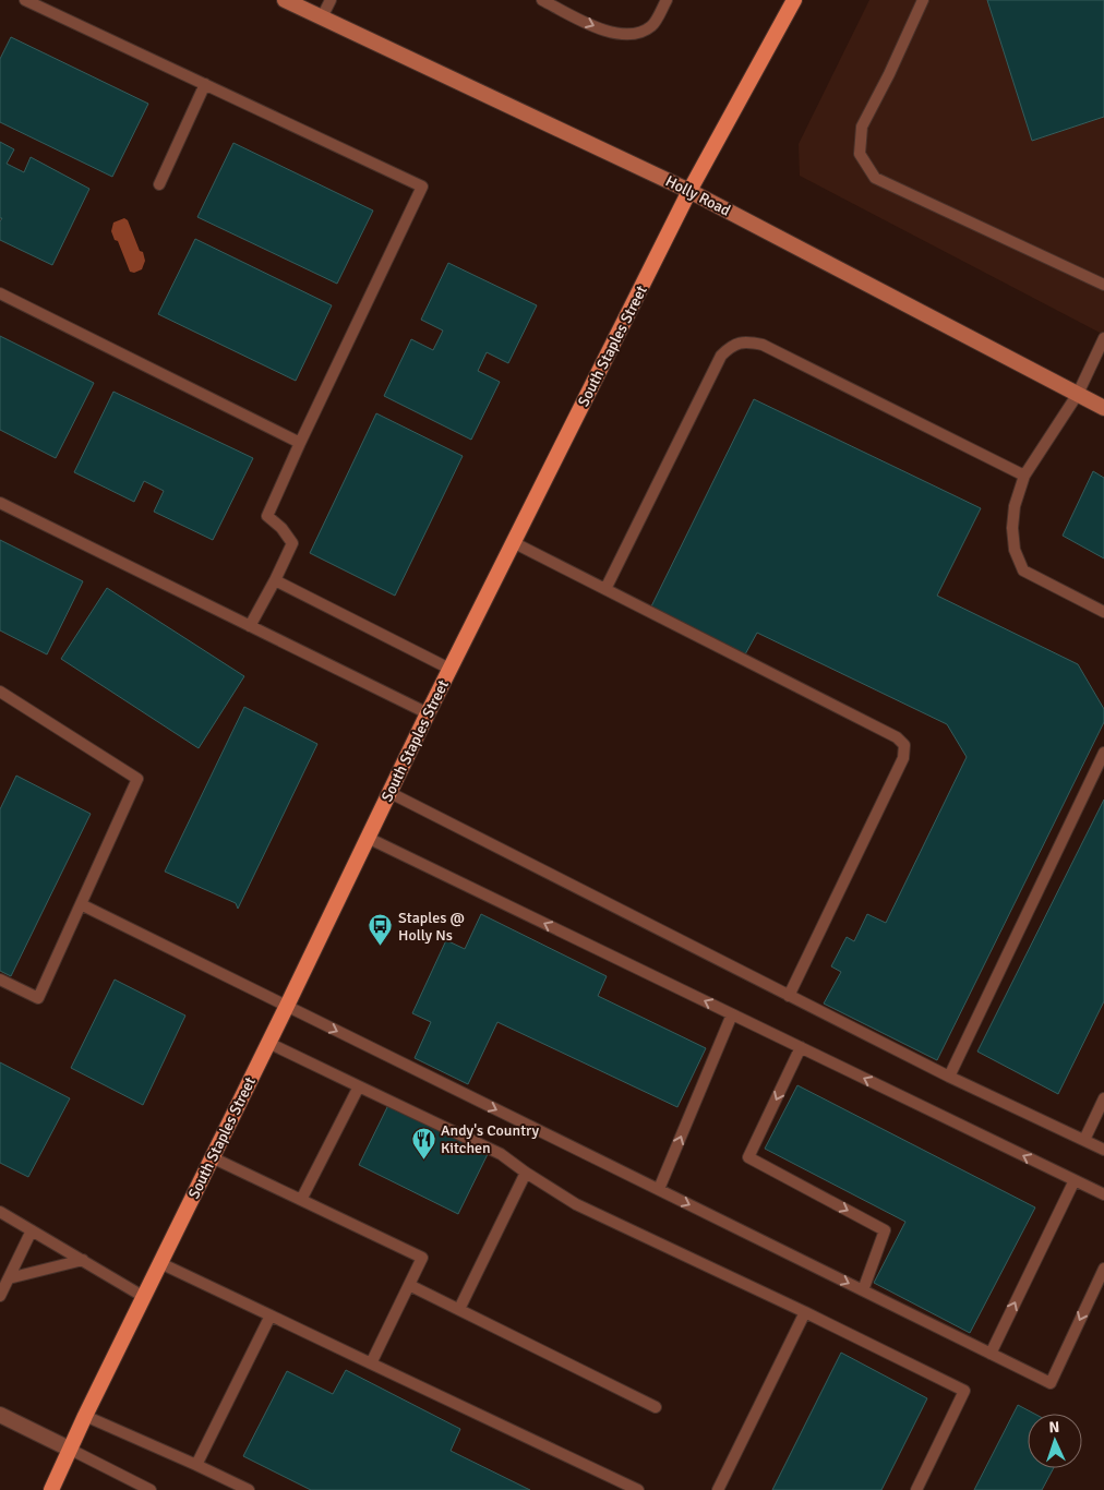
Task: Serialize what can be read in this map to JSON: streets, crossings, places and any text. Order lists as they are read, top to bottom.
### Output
{
  "streets": {
    "main road": ["Holly Road", "South Staples Street"]
  },
  "crossings": [
    ["Holly Road", "South Staples Street"]
  ],
  "places": {
    "bus stop": ["Staples @ Holly Ns"],
    "restaurant": ["Andy's Country Kitchen"]
  },
  "north": "top"
}
